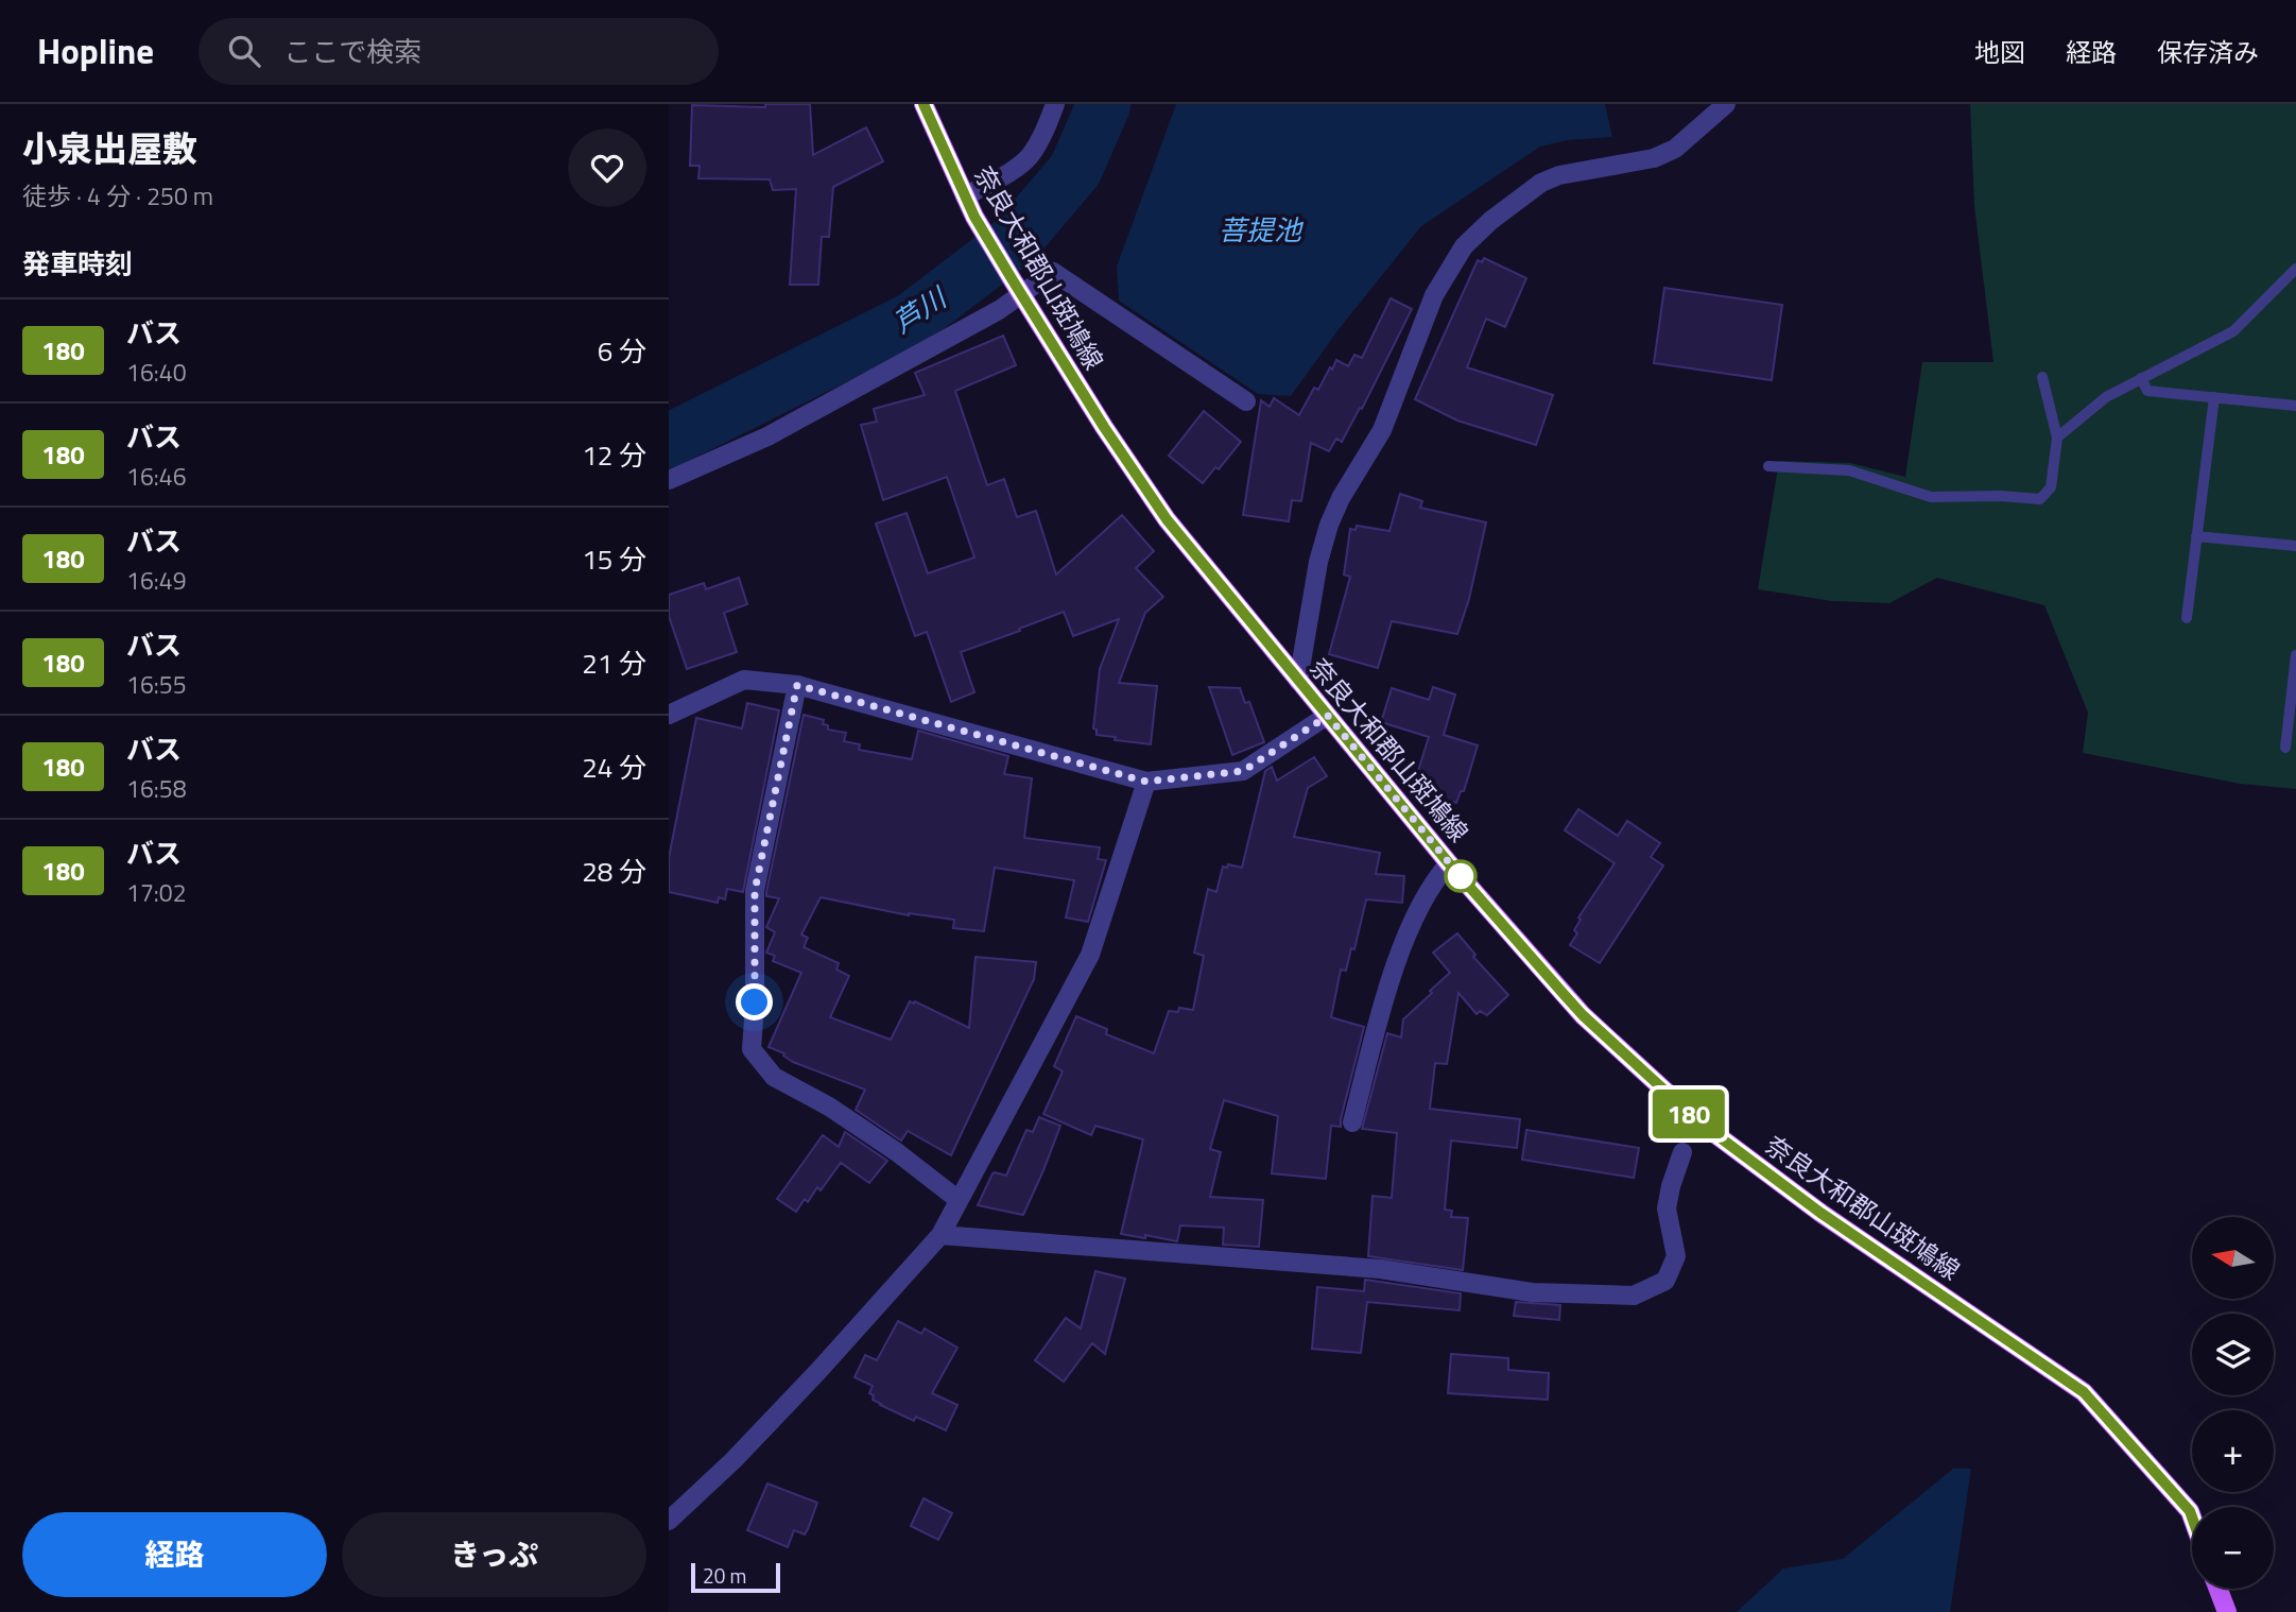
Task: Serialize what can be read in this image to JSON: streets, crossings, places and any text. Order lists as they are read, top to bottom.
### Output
{
  "streets": {
    "main road": ["奈良大和郡山斑鳩線"]
  },
  "water": ["菩提池", "芦川"],
  "lines": ["bus line 180"],
  "scale_bar": "20 m",
  "north": "left",
  "page": {
    "header": "Hopline",
    "search": "ここで検索",
    "nav": ["地図", "経路", "保存済み"],
    "heading": [
      ["小泉出屋敷", "徒歩 · 4 分 · 250 m"],
      "発車時刻"
    ],
    "on_map": "180",
    "list": [
      {
        "mark": "180",
        "name": "バス",
        "note": "16:40",
        "value": "6 分"
      },
      {
        "mark": "180",
        "name": "バス",
        "note": "16:46",
        "value": "12 分"
      },
      {
        "mark": "180",
        "name": "バス",
        "note": "16:49",
        "value": "15 分"
      },
      {
        "mark": "180",
        "name": "バス",
        "note": "16:55",
        "value": "21 分"
      },
      {
        "mark": "180",
        "name": "バス",
        "note": "16:58",
        "value": "24 分"
      },
      {
        "mark": "180",
        "name": "バス",
        "note": "17:02",
        "value": "28 分"
      }
    ],
    "map_buttons": ["+", "−"],
    "buttons": ["経路", "きっぷ"],
    "scale": "20 m"
  }
}
